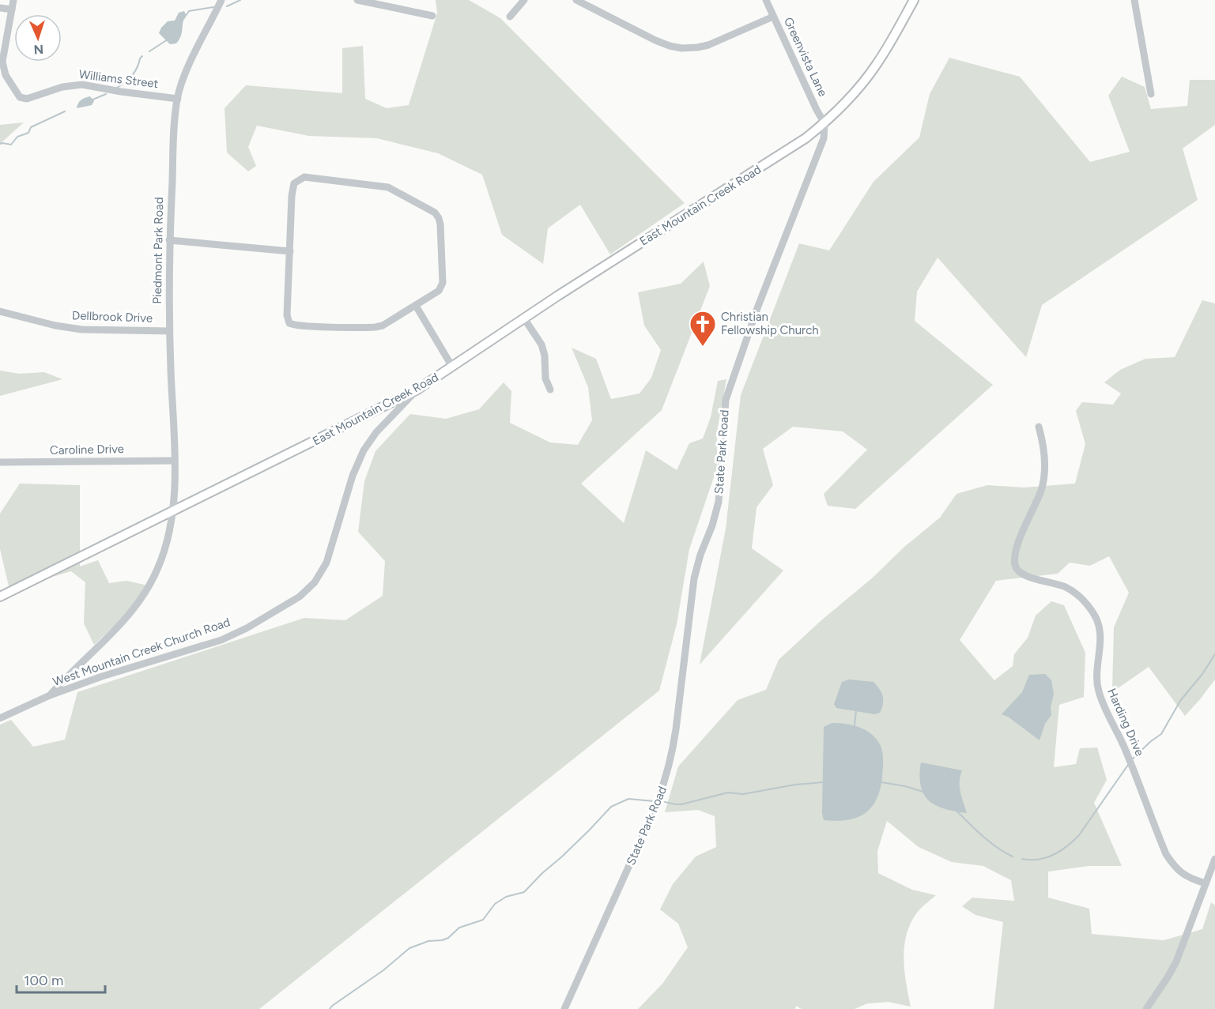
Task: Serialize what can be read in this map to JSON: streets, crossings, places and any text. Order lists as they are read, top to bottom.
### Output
{
  "streets": {
    "main road": ["East Mountain Creek Road"],
    "street": [
      "Greenvista Lane",
      "Williams Street",
      "Piedmont Park Road",
      "Dellbrook Drive",
      "Caroline Drive",
      "State Park Road",
      "West Mountain Creek Church Road",
      "Harding Drive"
    ]
  },
  "crossings": [
    ["Greenvista Lane", "East Mountain Creek Road"],
    ["Greenvista Lane", "State Park Road"],
    ["Williams Street", "Piedmont Park Road"],
    ["East Mountain Creek Road", "Piedmont Park Road"],
    ["East Mountain Creek Road", "State Park Road"],
    ["East Mountain Creek Road", "West Mountain Creek Church Road"],
    ["Piedmont Park Road", "Dellbrook Drive"],
    ["Piedmont Park Road", "Caroline Drive"],
    ["Piedmont Park Road", "West Mountain Creek Church Road"]
  ],
  "places": {
    "church": ["Christian Fellowship Church"]
  },
  "scale_bar": "100 m",
  "north": "bottom"
}
